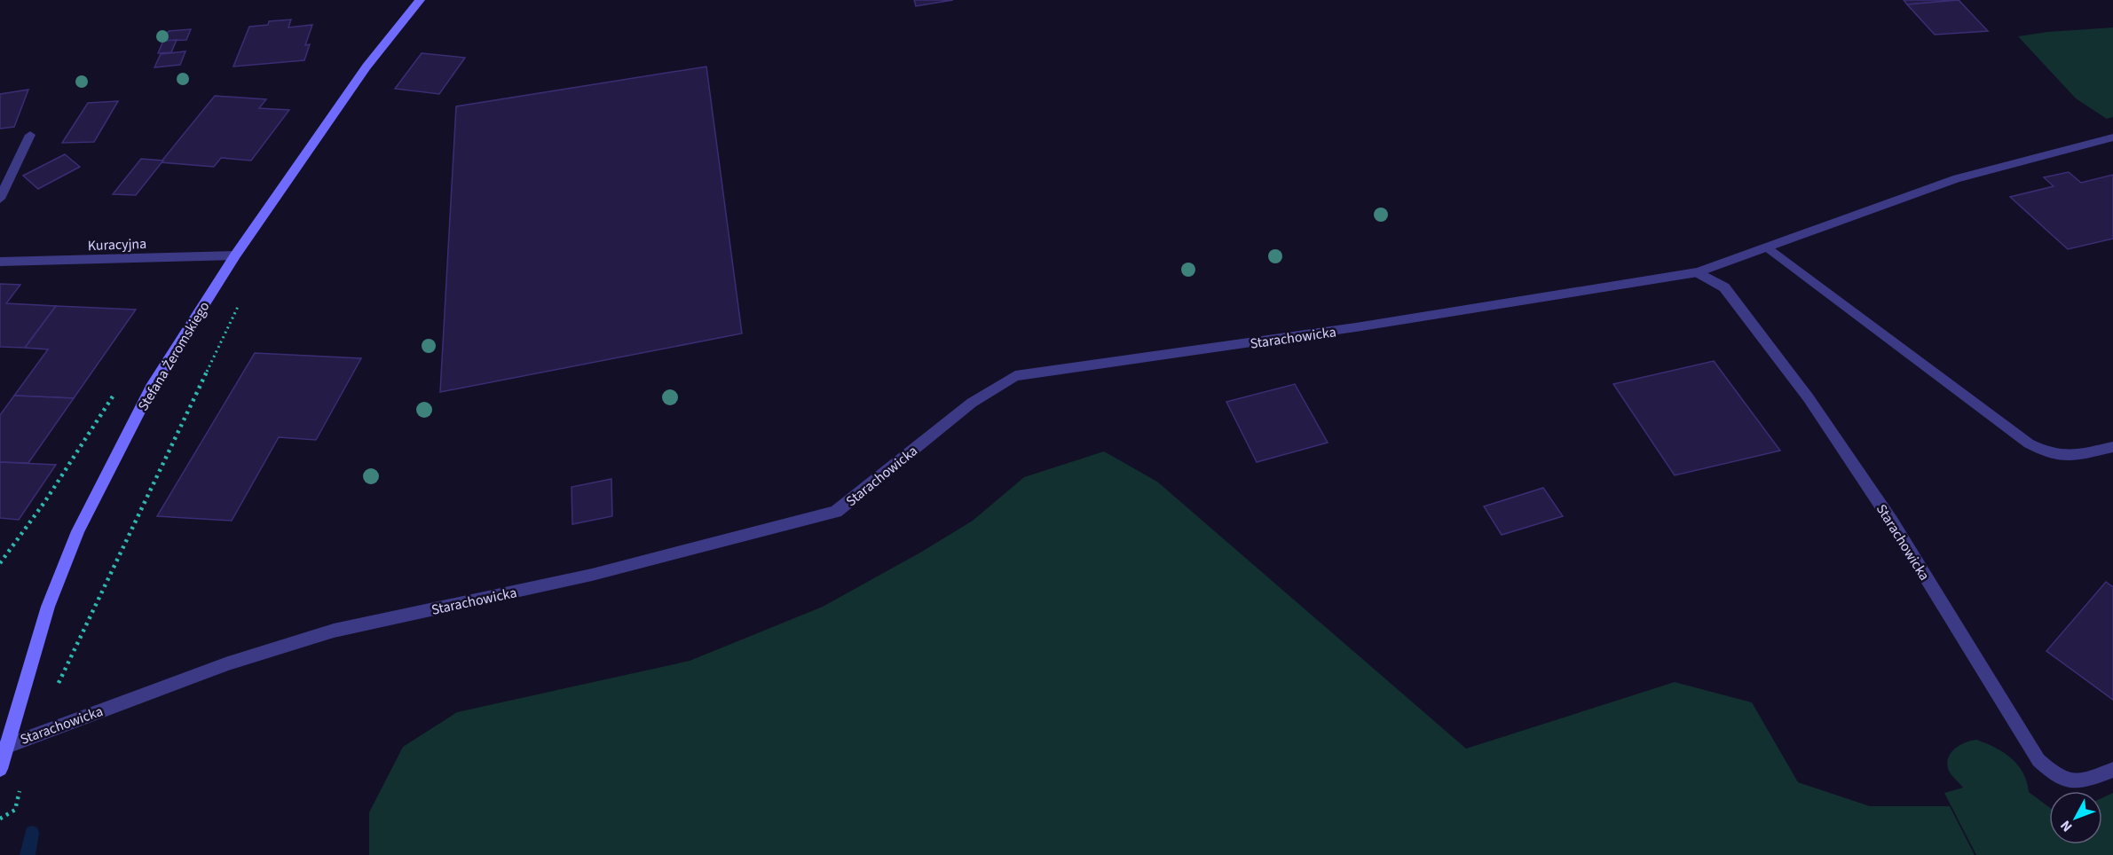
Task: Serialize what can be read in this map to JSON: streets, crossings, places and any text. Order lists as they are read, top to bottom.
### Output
{
  "streets": {
    "main road": ["Stefana Żeromskiego"],
    "street": ["Kuracyjna", "Starachowicka"]
  },
  "crossings": [
    ["Kuracyjna", "Stefana Żeromskiego"],
    ["Starachowicka", "Stefana Żeromskiego"]
  ],
  "north": "bottom left"
}
